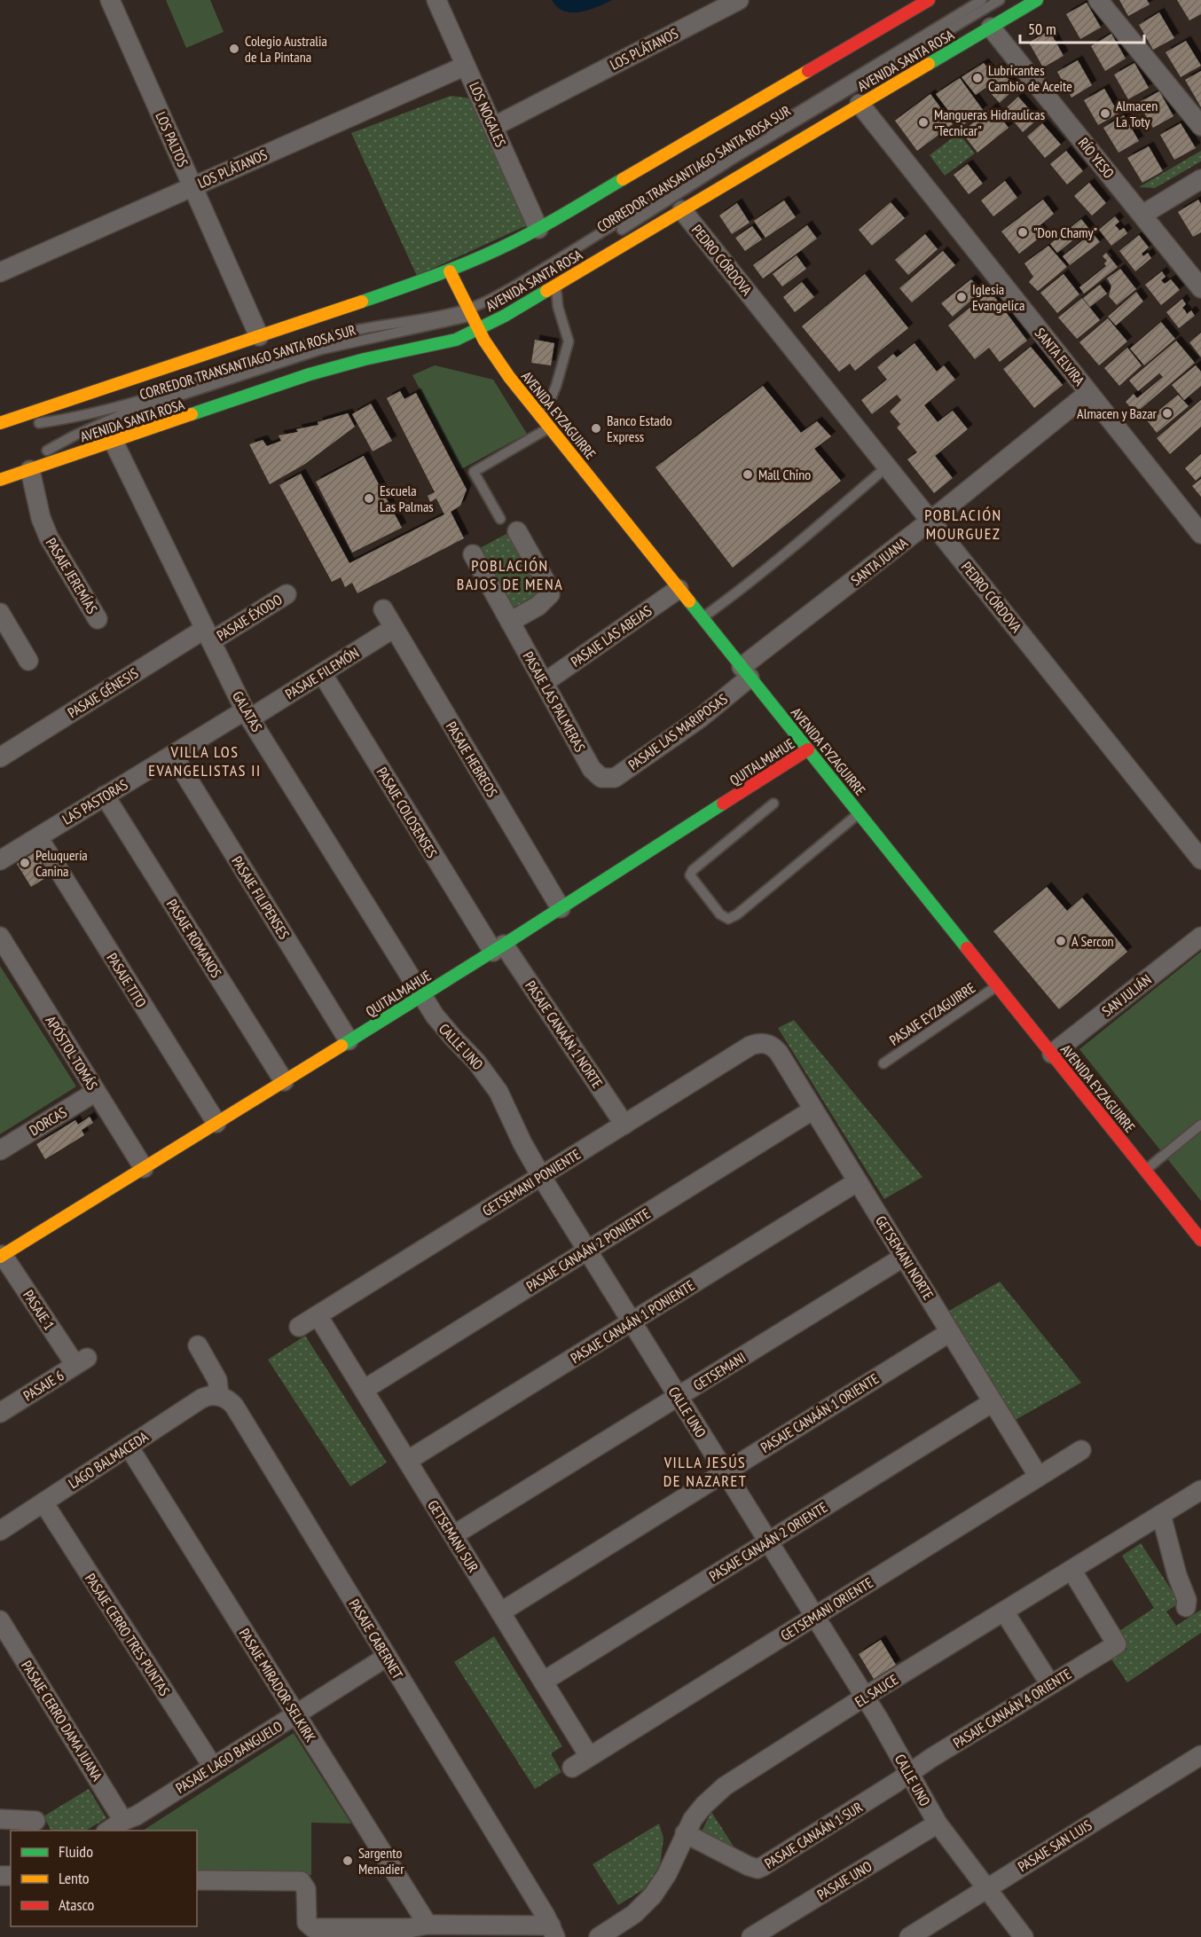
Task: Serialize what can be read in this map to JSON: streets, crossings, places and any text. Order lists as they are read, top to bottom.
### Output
{
  "streets": {
    "main road": ["AVENIDA SANTA ROSA", "AVENIDA EYZAGUIRRE", "QUITALMAHUE"],
    "street": [
      "LOS PLÁTANOS",
      "LOS NOGALES",
      "LOS PALTOS",
      "RÍO YESO",
      "PEDRO CÓRDOVA",
      "SANTA ELVIRA",
      "SANTA JUANA",
      "PASAJE JEREMÍAS",
      "PASAJE ÉXODO",
      "PASAJE LAS ABEJAS",
      "PASAJE FILEMÓN",
      "PASAJE GÉNESIS",
      "PASAJE LAS PALMERAS",
      "GALATAS",
      "PASAJE LAS MARIPOSAS",
      "PASAJE HEBREOS",
      "LAS PASTORAS",
      "PASAJE COLOSENSES",
      "PASAJE FILIPENSES",
      "PASAJE ROMANOS",
      "PASAJE TITO",
      "SAN JULIÁN",
      "PASAJE CANAÁN 1 NORTE",
      "CALLE UNO",
      "APÓSTOL TOMÁS",
      "DORCAS",
      "GETSEMANI PONIENTE",
      "PASAJE CANAÁN 2 PONIENTE",
      "GETSEMANI NORTE",
      "PASAJE 1",
      "PASAJE CANAÁN 1 PONIENTE",
      "GETSEMANI",
      "PASAJE 6",
      "PASAJE CANAÁN 1 ORIENTE",
      "LAGO BALMACEDA",
      "GETSEMANI SUR",
      "PASAJE CANAÁN 2 ORIENTE",
      "GETSEMANI ORIENTE",
      "PASAJE CERRO TRES PUNTAS",
      "PASAJE CABERNET",
      "PASAJE MIRADOR SELKIRK",
      "EL SAUCE",
      "PASAJE CANAÁN 4 ORIENTE",
      "PASAJE CERRO DAMA JUANA",
      "PASAJE LAGO BANGUELO",
      "PASAJE CANAÁN 1 SUR",
      "PASAJE SAN LUIS",
      "PASAJE UNO"
    ],
    "lane": ["CORREDOR TRANSANTIAGO SANTA ROSA SUR", "PASAJE EYZAGUIRRE"]
  },
  "crossings": [
    ["LOS PLÁTANOS", "LOS NOGALES"],
    ["LOS PLÁTANOS", "LOS PALTOS"],
    ["AVENIDA SANTA ROSA", "RÍO YESO"],
    ["AVENIDA SANTA ROSA", "CORREDOR TRANSANTIAGO SANTA ROSA SUR"],
    ["AVENIDA SANTA ROSA", "PEDRO CÓRDOVA"],
    ["AVENIDA SANTA ROSA", "SANTA ELVIRA"],
    ["AVENIDA SANTA ROSA", "AVENIDA EYZAGUIRRE"],
    ["AVENIDA SANTA ROSA", "PASAJE JEREMÍAS"],
    ["AVENIDA SANTA ROSA", "GALATAS"],
    ["CORREDOR TRANSANTIAGO SANTA ROSA SUR", "AVENIDA EYZAGUIRRE"],
    ["PEDRO CÓRDOVA", "SANTA JUANA"],
    ["SANTA ELVIRA", "SANTA JUANA"],
    ["AVENIDA EYZAGUIRRE", "SANTA JUANA"],
    ["AVENIDA EYZAGUIRRE", "PASAJE LAS ABEJAS"],
    ["AVENIDA EYZAGUIRRE", "PASAJE LAS MARIPOSAS"],
    ["AVENIDA EYZAGUIRRE", "QUITALMAHUE"],
    ["AVENIDA EYZAGUIRRE", "SAN JULIÁN"],
    ["AVENIDA EYZAGUIRRE", "PASAJE EYZAGUIRRE"],
    ["SANTA JUANA", "PASAJE LAS MARIPOSAS"],
    ["PASAJE ÉXODO", "PASAJE GÉNESIS"],
    ["PASAJE ÉXODO", "GALATAS"],
    ["PASAJE LAS ABEJAS", "PASAJE LAS PALMERAS"],
    ["PASAJE FILEMÓN", "GALATAS"],
    ["PASAJE FILEMÓN", "PASAJE HEBREOS"],
    ["PASAJE FILEMÓN", "LAS PASTORAS"],
    ["PASAJE FILEMÓN", "PASAJE COLOSENSES"],
    ["PASAJE GÉNESIS", "GALATAS"],
    ["PASAJE LAS PALMERAS", "PASAJE LAS MARIPOSAS"],
    ["GALATAS", "QUITALMAHUE"],
    ["GALATAS", "LAS PASTORAS"],
    ["GALATAS", "CALLE UNO"],
    ["PASAJE HEBREOS", "QUITALMAHUE"],
    ["QUITALMAHUE", "PASAJE COLOSENSES"],
    ["QUITALMAHUE", "PASAJE FILIPENSES"],
    ["QUITALMAHUE", "PASAJE ROMANOS"],
    ["QUITALMAHUE", "PASAJE TITO"],
    ["QUITALMAHUE", "PASAJE CANAÁN 1 NORTE"],
    ["QUITALMAHUE", "CALLE UNO"],
    ["QUITALMAHUE", "APÓSTOL TOMÁS"],
    ["QUITALMAHUE", "PASAJE 1"],
    ["LAS PASTORAS", "PASAJE FILIPENSES"],
    ["LAS PASTORAS", "PASAJE ROMANOS"],
    ["LAS PASTORAS", "PASAJE TITO"],
    ["PASAJE COLOSENSES", "PASAJE CANAÁN 1 NORTE"],
    ["PASAJE CANAÁN 1 NORTE", "GETSEMANI PONIENTE"],
    ["CALLE UNO", "GETSEMANI PONIENTE"],
    ["CALLE UNO", "PASAJE CANAÁN 2 PONIENTE"],
    ["CALLE UNO", "PASAJE CANAÁN 1 PONIENTE"],
    ["CALLE UNO", "GETSEMANI"],
    ["CALLE UNO", "PASAJE CANAÁN 1 ORIENTE"],
    ["CALLE UNO", "PASAJE CANAÁN 2 ORIENTE"],
    ["CALLE UNO", "GETSEMANI ORIENTE"],
    ["CALLE UNO", "EL SAUCE"],
    ["CALLE UNO", "PASAJE CANAÁN 4 ORIENTE"],
    ["CALLE UNO", "PASAJE CANAÁN 1 SUR"],
    ["CALLE UNO", "PASAJE SAN LUIS"],
    ["CALLE UNO", "PASAJE UNO"],
    ["APÓSTOL TOMÁS", "DORCAS"],
    ["GETSEMANI PONIENTE", "GETSEMANI NORTE"],
    ["GETSEMANI PONIENTE", "GETSEMANI SUR"],
    ["PASAJE CANAÁN 2 PONIENTE", "GETSEMANI NORTE"],
    ["PASAJE CANAÁN 2 PONIENTE", "GETSEMANI SUR"],
    ["GETSEMANI NORTE", "PASAJE CANAÁN 1 PONIENTE"],
    ["GETSEMANI NORTE", "GETSEMANI"],
    ["GETSEMANI NORTE", "PASAJE CANAÁN 1 ORIENTE"],
    ["GETSEMANI NORTE", "PASAJE CANAÁN 2 ORIENTE"],
    ["GETSEMANI NORTE", "GETSEMANI ORIENTE"],
    ["PASAJE 1", "PASAJE 6"],
    ["PASAJE CANAÁN 1 PONIENTE", "GETSEMANI SUR"],
    ["GETSEMANI", "GETSEMANI SUR"],
    ["PASAJE CANAÁN 1 ORIENTE", "GETSEMANI SUR"],
    ["LAGO BALMACEDA", "PASAJE CERRO TRES PUNTAS"],
    ["LAGO BALMACEDA", "PASAJE CABERNET"],
    ["LAGO BALMACEDA", "PASAJE MIRADOR SELKIRK"],
    ["GETSEMANI SUR", "PASAJE CANAÁN 2 ORIENTE"],
    ["GETSEMANI SUR", "GETSEMANI ORIENTE"],
    ["PASAJE CERRO TRES PUNTAS", "PASAJE LAGO BANGUELO"],
    ["PASAJE CABERNET", "PASAJE LAGO BANGUELO"],
    ["PASAJE MIRADOR SELKIRK", "PASAJE LAGO BANGUELO"],
    ["EL SAUCE", "PASAJE CANAÁN 4 ORIENTE"],
    ["EL SAUCE", "PASAJE CANAÁN 1 SUR"],
    ["PASAJE CANAÁN 4 ORIENTE", "PASAJE CANAÁN 1 SUR"],
    ["PASAJE CERRO DAMA JUANA", "PASAJE LAGO BANGUELO"]
  ],
  "districts": [
    "POBLACIÓN MOURGUEZ",
    "POBLACIÓN BAJOS DE MENA",
    "VILLA LOS EVANGELISTAS II",
    "VILLA JESÚS DE NAZARET"
  ],
  "places": [
    "Colegio Australia de La Pintana",
    "Lubricantes Cambio de Aceite",
    "Almacen La Toty",
    "Mangueras Hidraulicas \"Tecnicar\"",
    "\"Don Chamy\"",
    "Iglesia Evangelica",
    "Almacen y Bazar",
    "Banco Estado Express",
    "Mall Chino",
    "Escuela Las Palmas",
    "Peluquería Canina",
    "A Sercon",
    "Sargento Menadier"
  ],
  "legend": ["Fluido", "Lento", "Atasco"],
  "scale_bar": "50 m"
}
